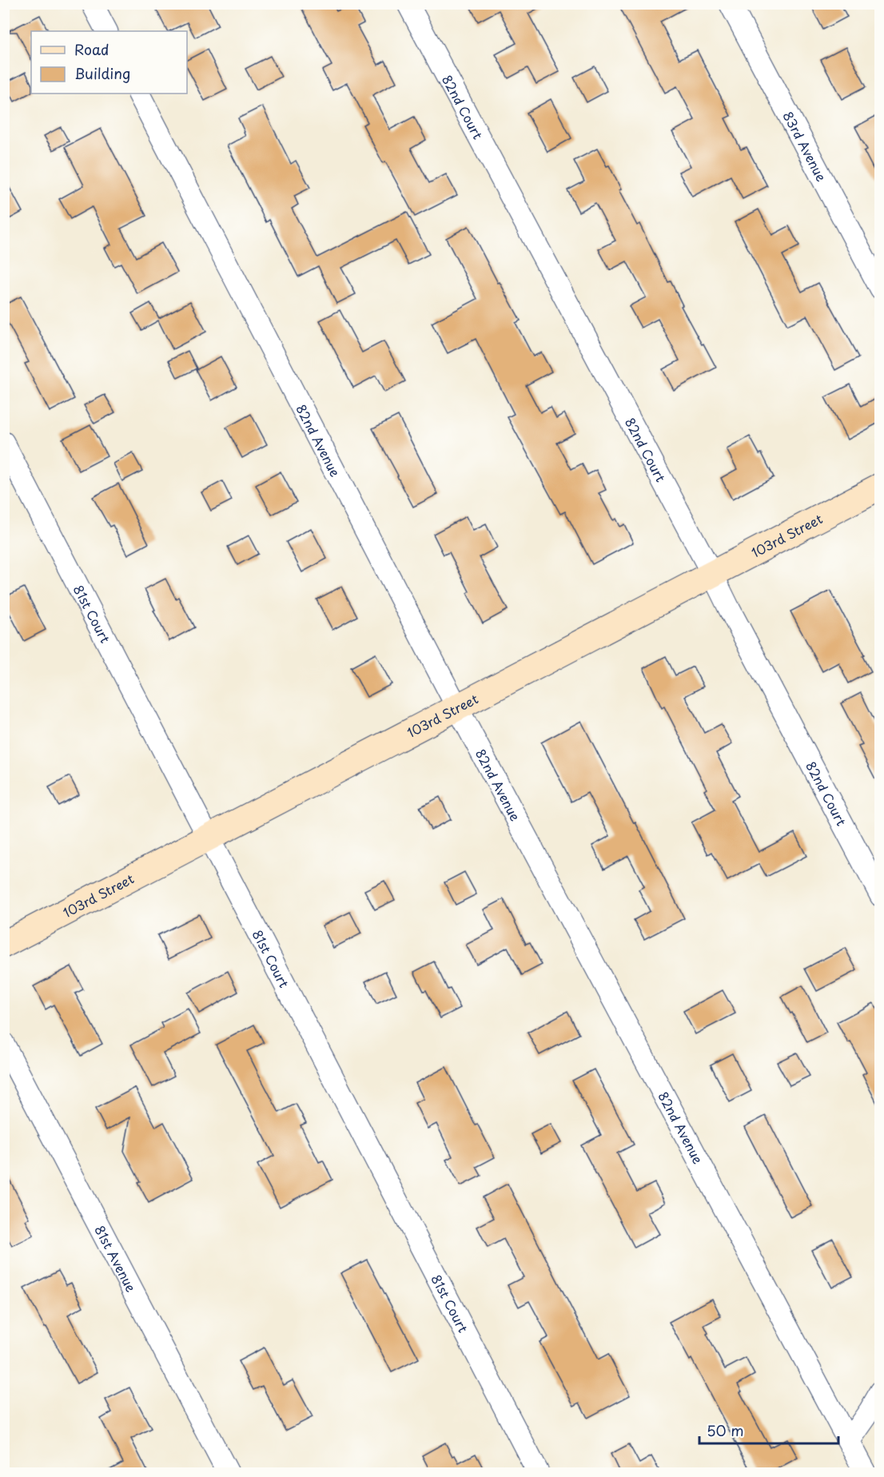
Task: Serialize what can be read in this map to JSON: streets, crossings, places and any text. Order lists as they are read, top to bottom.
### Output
{
  "streets": {
    "street": [
      "82nd Court",
      "83rd Avenue",
      "82nd Avenue",
      "103rd Street",
      "81st Court",
      "81st Avenue"
    ]
  },
  "crossings": [
    ["82nd Court", "103rd Street"],
    ["82nd Avenue", "103rd Street"],
    ["103rd Street", "81st Court"]
  ],
  "legend": ["Road", "Building"],
  "scale_bar": "50 m"
}
